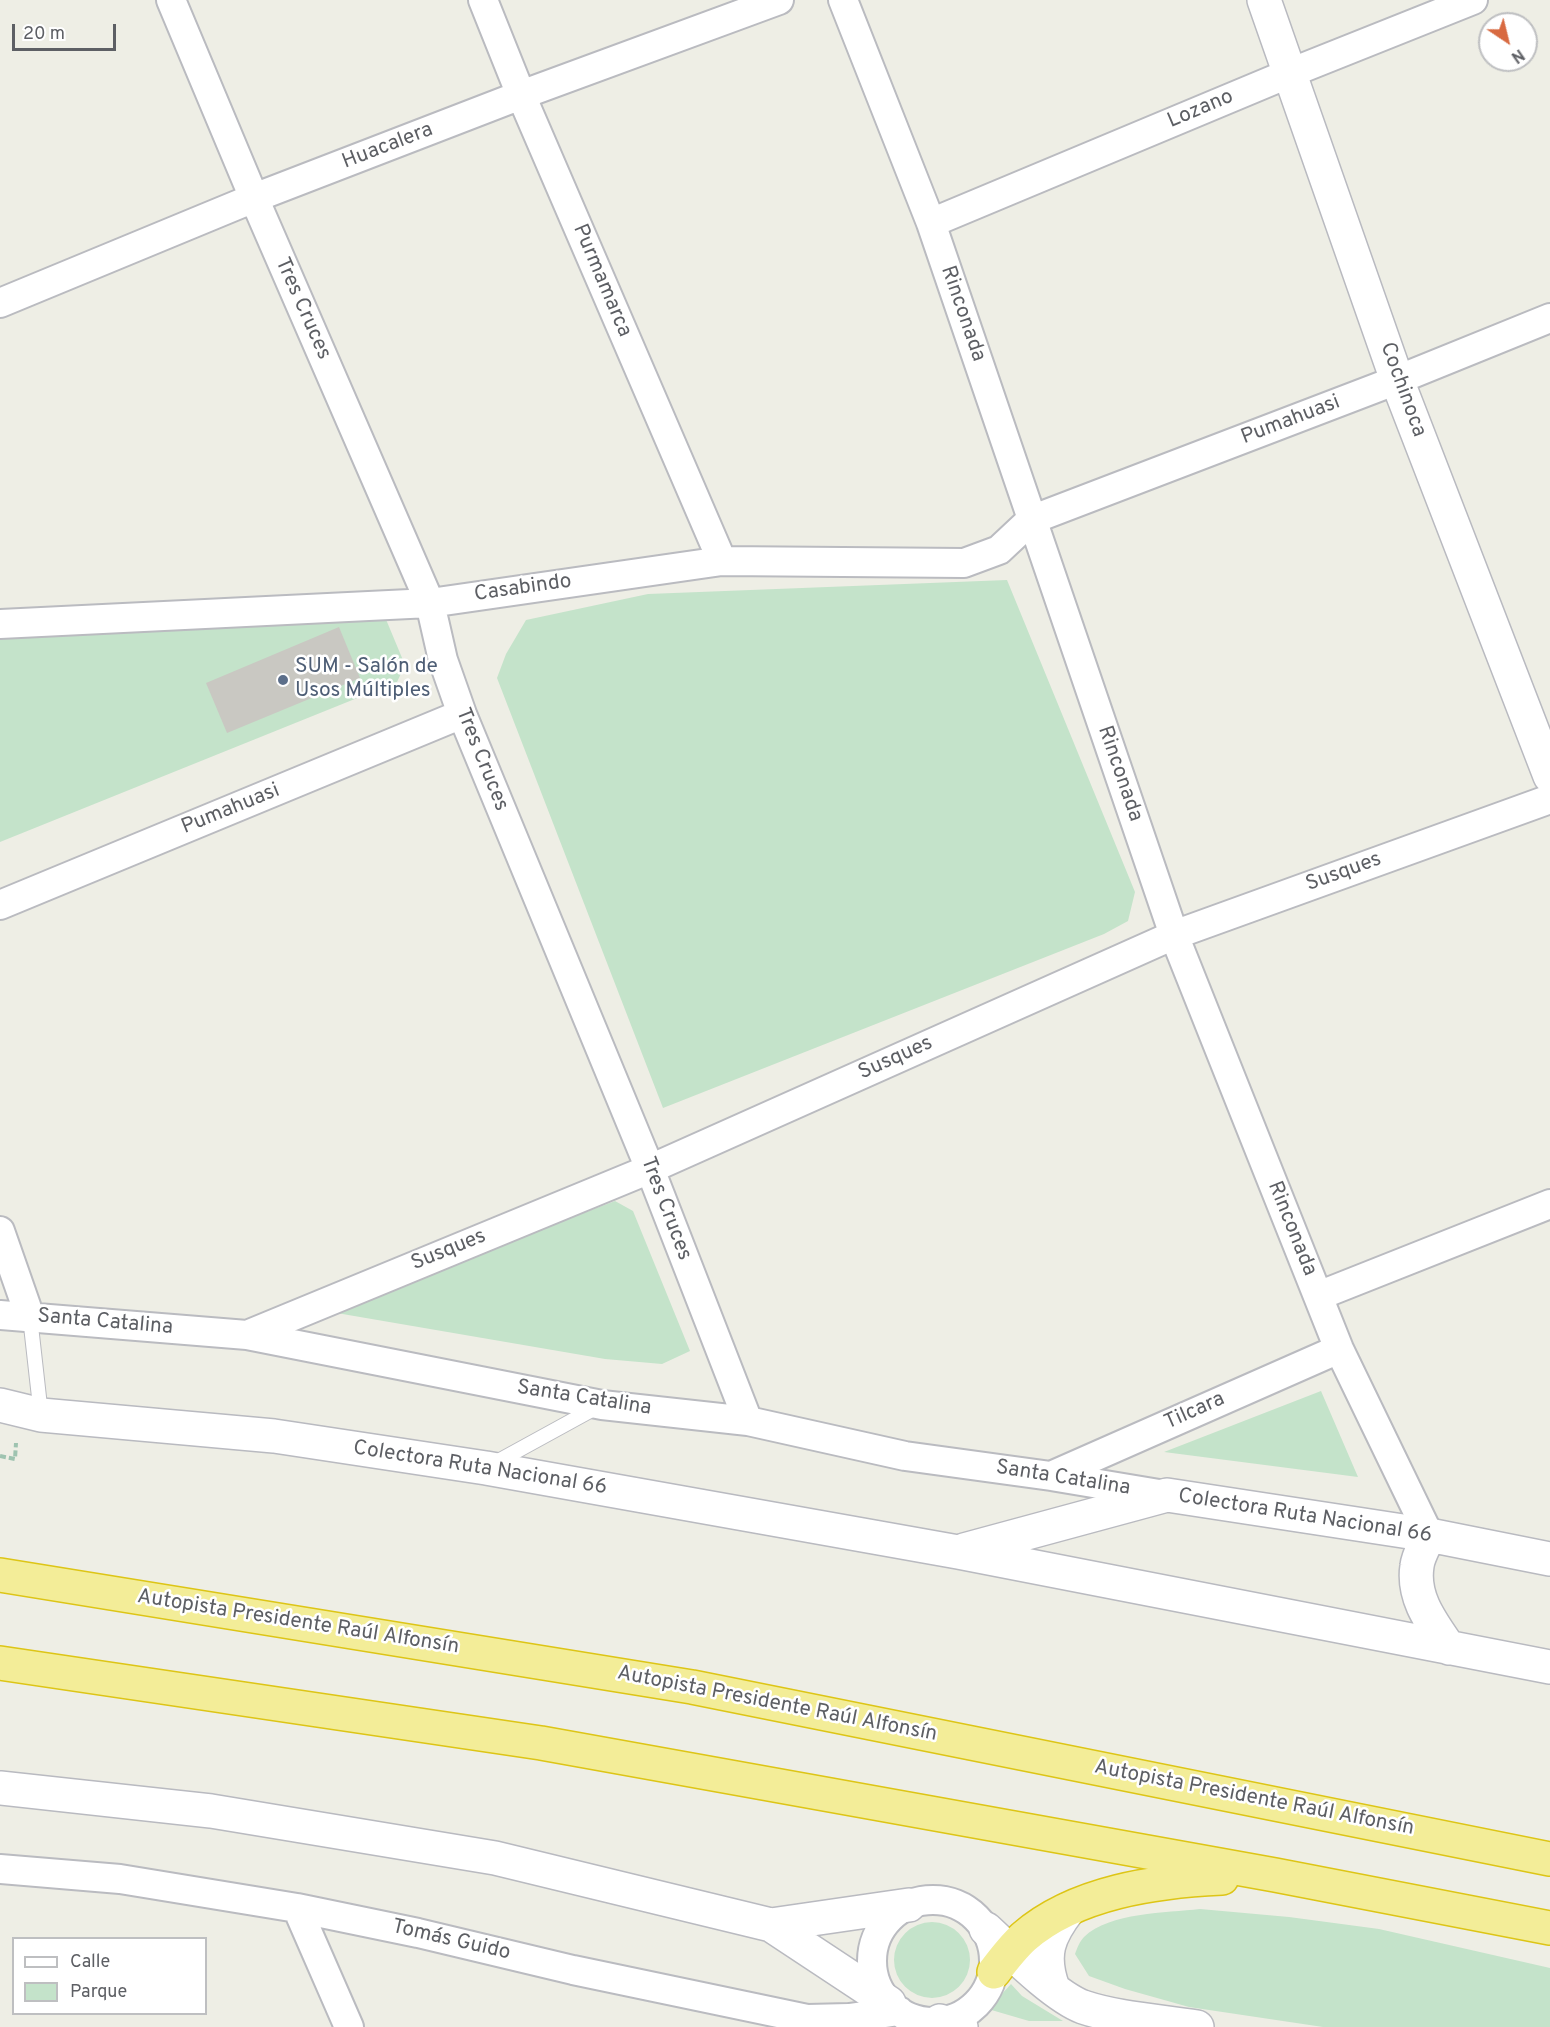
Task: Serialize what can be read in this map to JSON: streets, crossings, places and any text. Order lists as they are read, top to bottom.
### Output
{
  "streets": {
    "highway": ["Autopista Presidente Raúl Alfonsín"],
    "main road": ["Cochinoca", "Colectora Ruta Nacional 66"],
    "street": [
      "Lozano",
      "Huacalera",
      "Purmamarca",
      "Tres Cruces",
      "Rinconada",
      "Pumahuasi",
      "Casabindo",
      "Susques",
      "Santa Catalina",
      "Tilcara",
      "Tomás Guido"
    ]
  },
  "crossings": [
    ["Lozano", "Rinconada"],
    ["Lozano", "Cochinoca"],
    ["Huacalera", "Purmamarca"],
    ["Huacalera", "Tres Cruces"],
    ["Purmamarca", "Casabindo"],
    ["Tres Cruces", "Pumahuasi"],
    ["Tres Cruces", "Casabindo"],
    ["Tres Cruces", "Susques"],
    ["Tres Cruces", "Santa Catalina"],
    ["Rinconada", "Pumahuasi"],
    ["Rinconada", "Casabindo"],
    ["Rinconada", "Susques"],
    ["Rinconada", "Tilcara"],
    ["Rinconada", "Colectora Ruta Nacional 66"],
    ["Cochinoca", "Pumahuasi"],
    ["Pumahuasi", "Casabindo"],
    ["Susques", "Santa Catalina"],
    ["Santa Catalina", "Tilcara"],
    ["Santa Catalina", "Colectora Ruta Nacional 66"]
  ],
  "places": ["SUM - Salón de Usos Múltiples"],
  "legend": ["Calle", "Parque"],
  "scale_bar": "20 m",
  "north": "bottom right"
}
